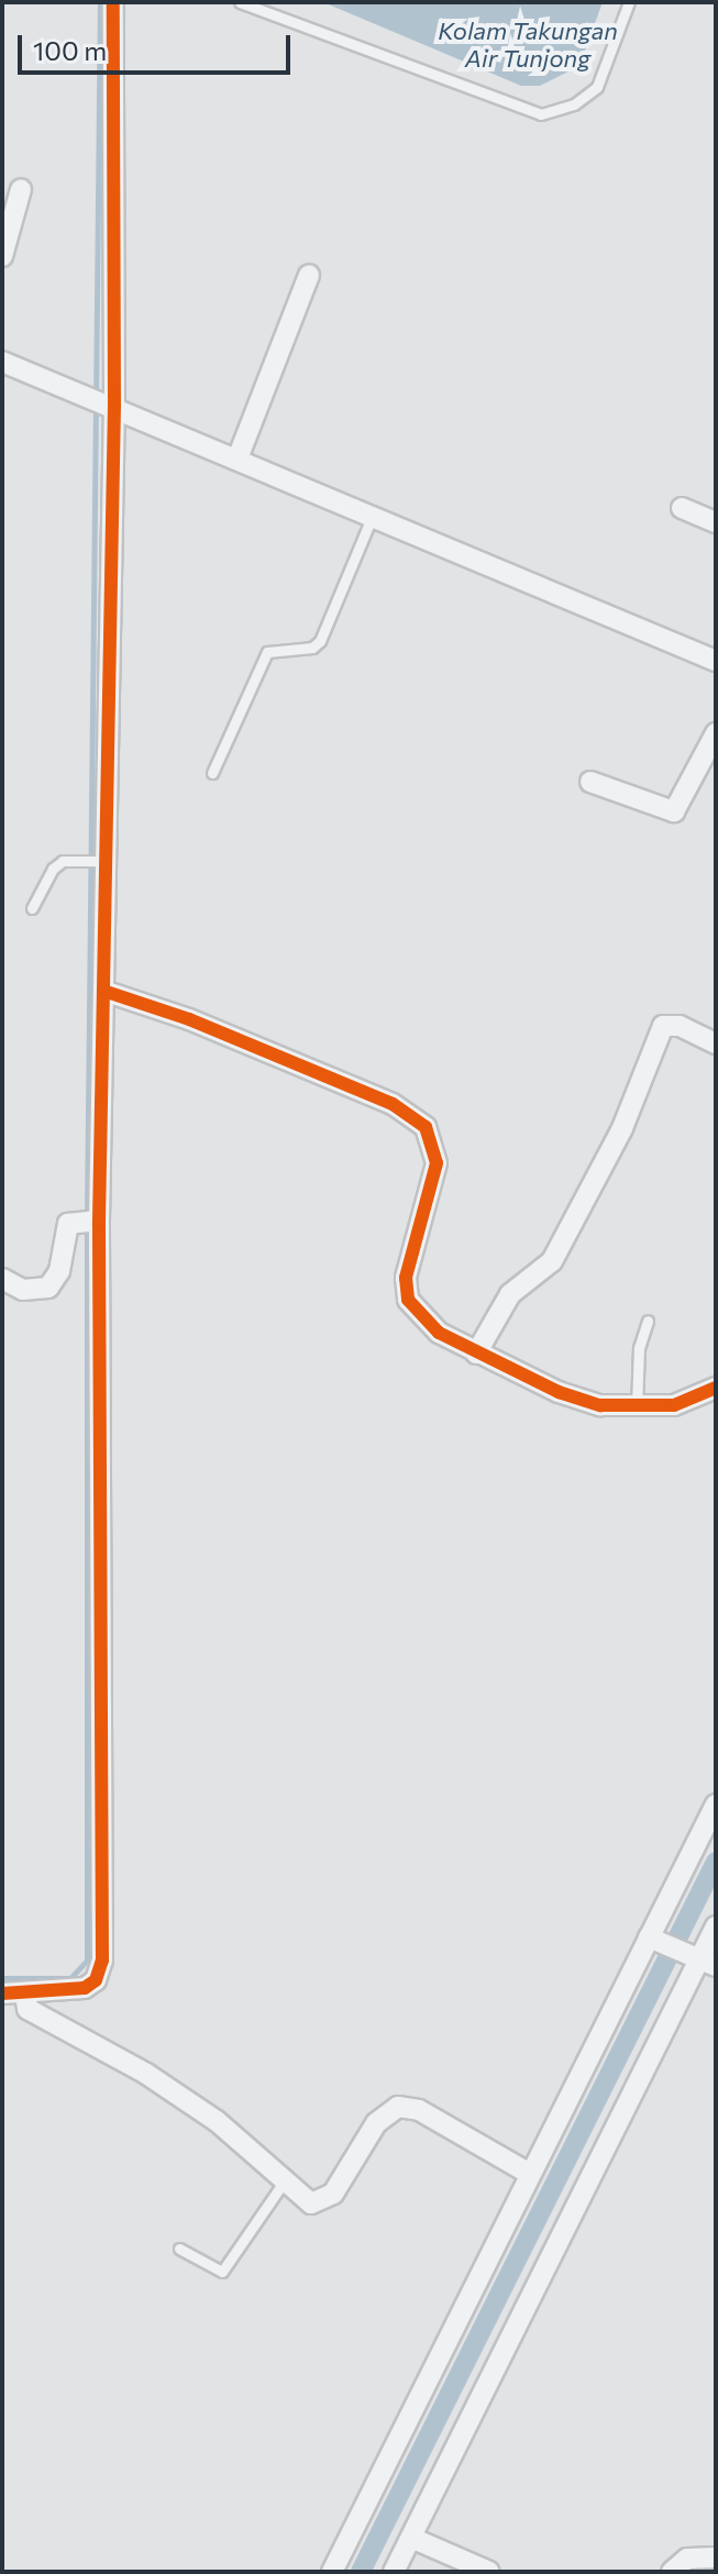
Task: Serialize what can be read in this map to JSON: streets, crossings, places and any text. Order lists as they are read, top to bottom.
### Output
{
  "water": ["Kolam Takungan Air Tunjong"],
  "scale_bar": "100 m"
}
